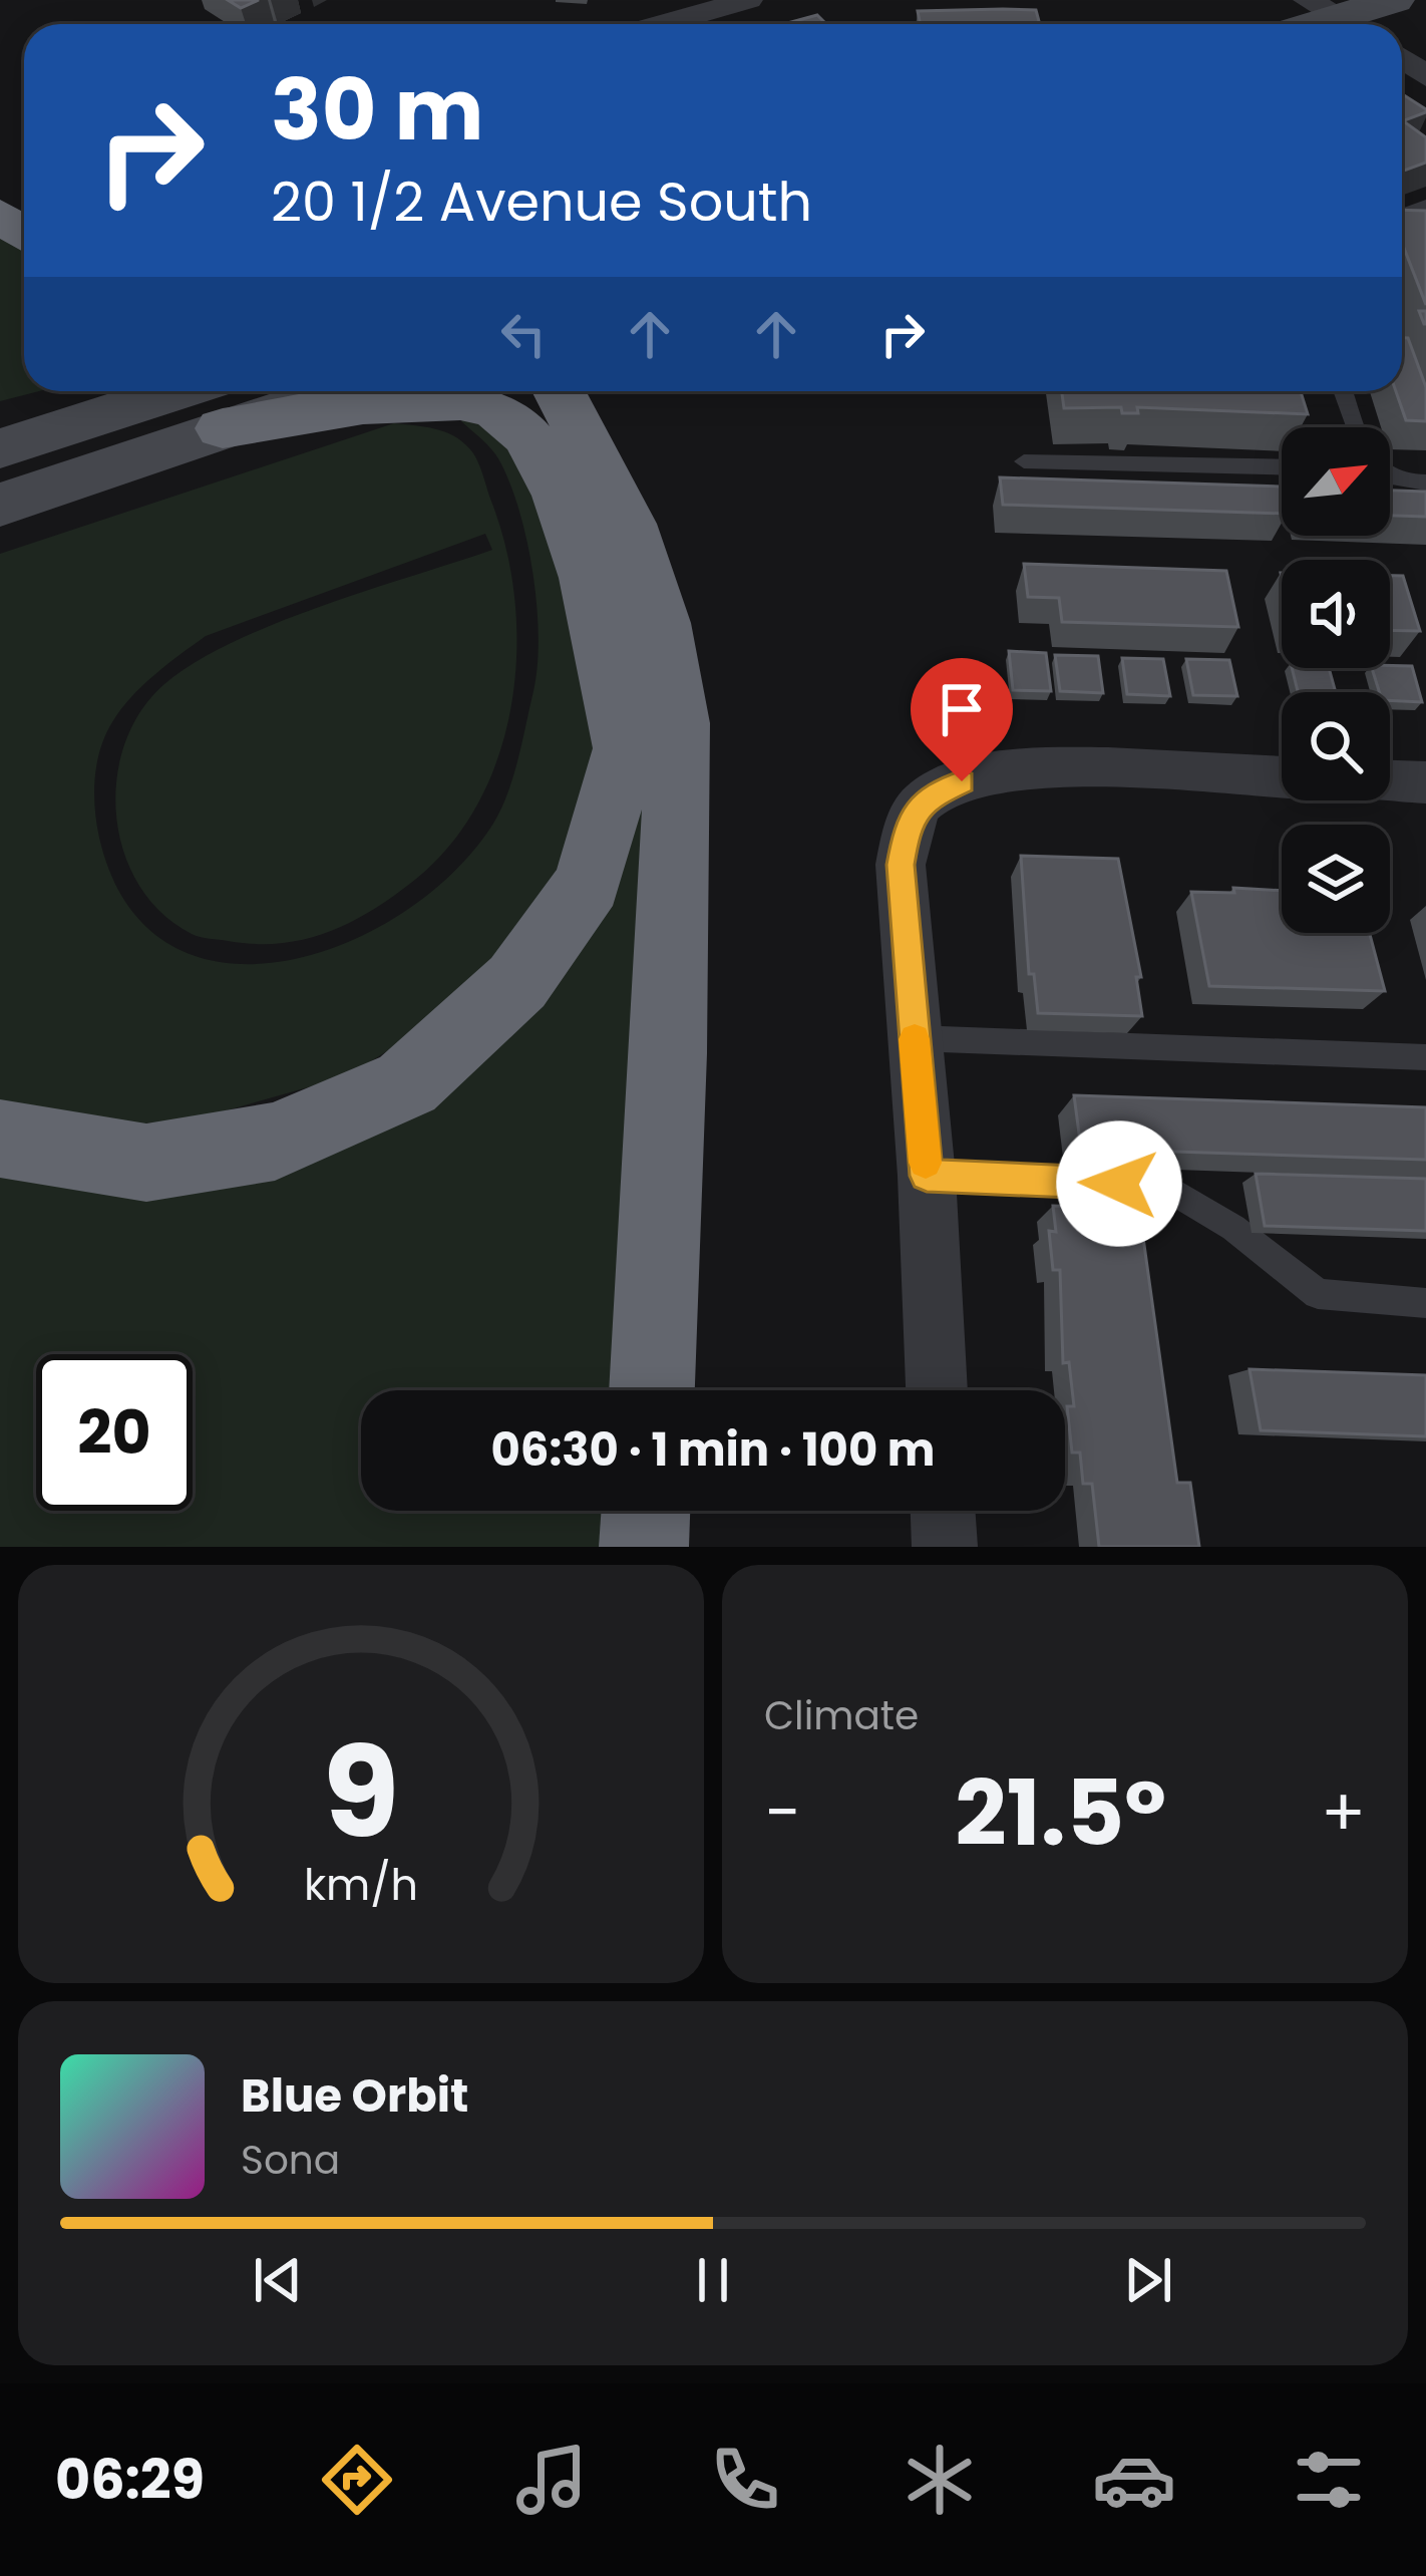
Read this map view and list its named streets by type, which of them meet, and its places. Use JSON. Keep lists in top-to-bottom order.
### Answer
{
  "north": "top right",
  "page": {
    "turn": ["30 m", "20 1/2 Avenue South"],
    "limit": "20",
    "trip": "06:30 · 1 min · 100 m",
    "tile": "Climate",
    "heat": ["−", "21.5°", "+"],
    "song": ["Blue Orbit", "Sona"],
    "tabs": "06:29",
    "gauge": ["9", "km/h"]
  }
}
